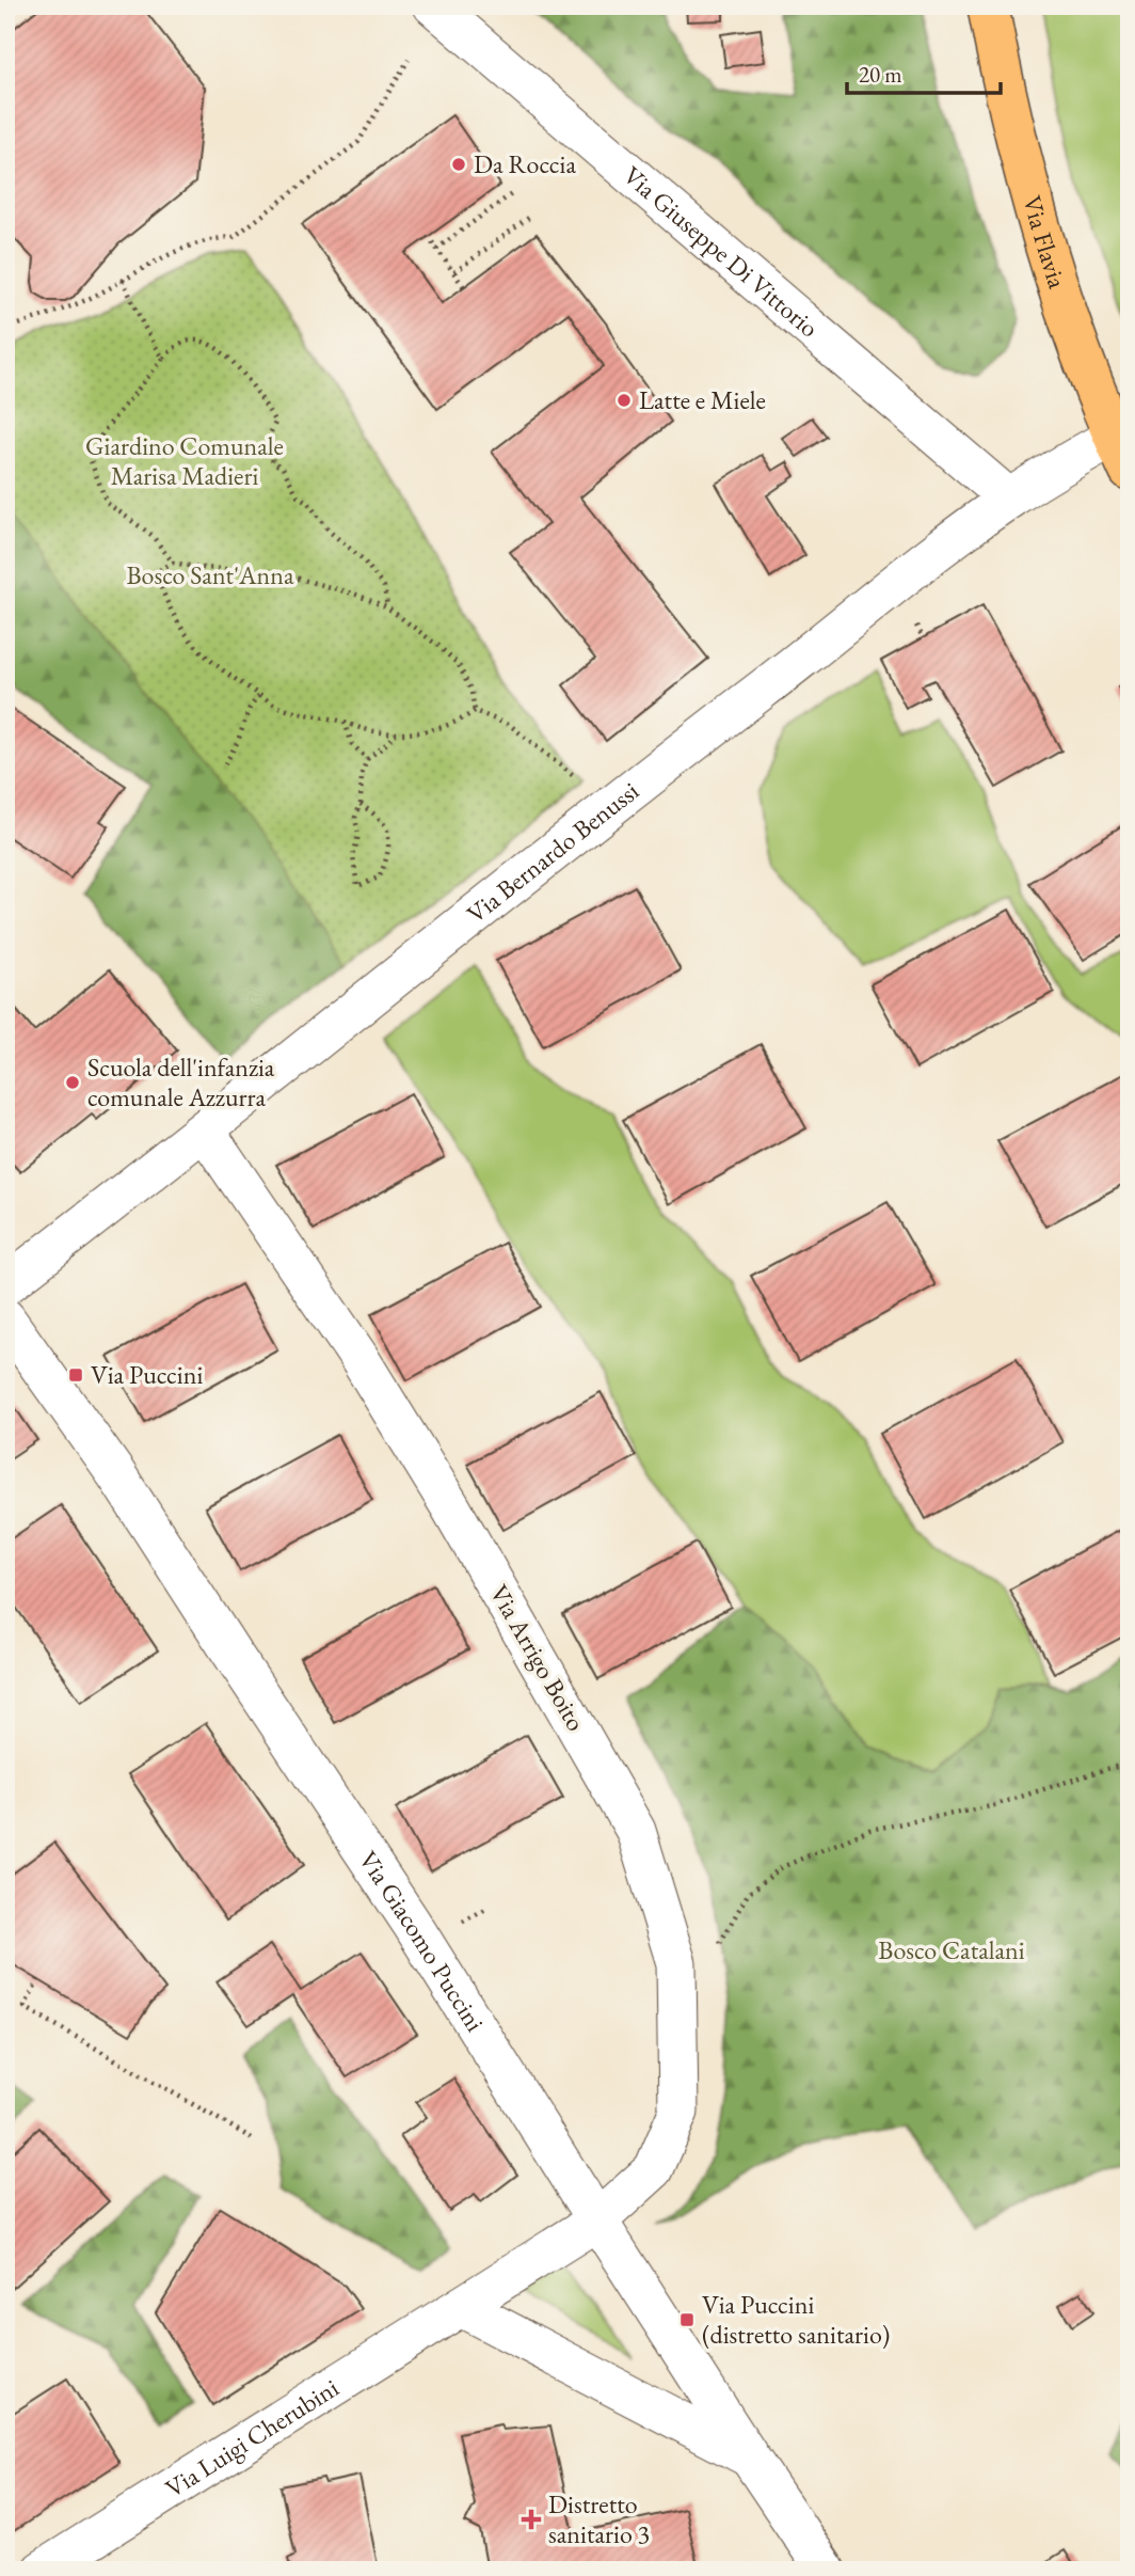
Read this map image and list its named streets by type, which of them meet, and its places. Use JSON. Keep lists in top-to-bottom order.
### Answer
{
  "streets": {
    "main road": ["Via Flavia"],
    "street": [
      "Via Giuseppe Di Vittorio",
      "Via Bernardo Benussi",
      "Via Arrigo Boito",
      "Via Giacomo Puccini",
      "Via Luigi Cherubini"
    ]
  },
  "crossings": [
    ["Via Flavia", "Via Bernardo Benussi"],
    ["Via Giuseppe Di Vittorio", "Via Bernardo Benussi"],
    ["Via Bernardo Benussi", "Via Arrigo Boito"],
    ["Via Arrigo Boito", "Via Giacomo Puccini"],
    ["Via Arrigo Boito", "Via Luigi Cherubini"],
    ["Via Giacomo Puccini", "Via Luigi Cherubini"]
  ],
  "parks": ["Giardino Comunale Marisa Madieri", "Bosco Sant'Anna", "Bosco Catalani"],
  "places": {
    "other": ["Da Roccia", "Latte e Miele", "Scuola dell'infanzia comunale Azzurra"],
    "transit": ["Via Puccini", "Via Puccini (distretto sanitario)"],
    "health": ["Distretto sanitario 3"]
  },
  "scale_bar": "20 m"
}
